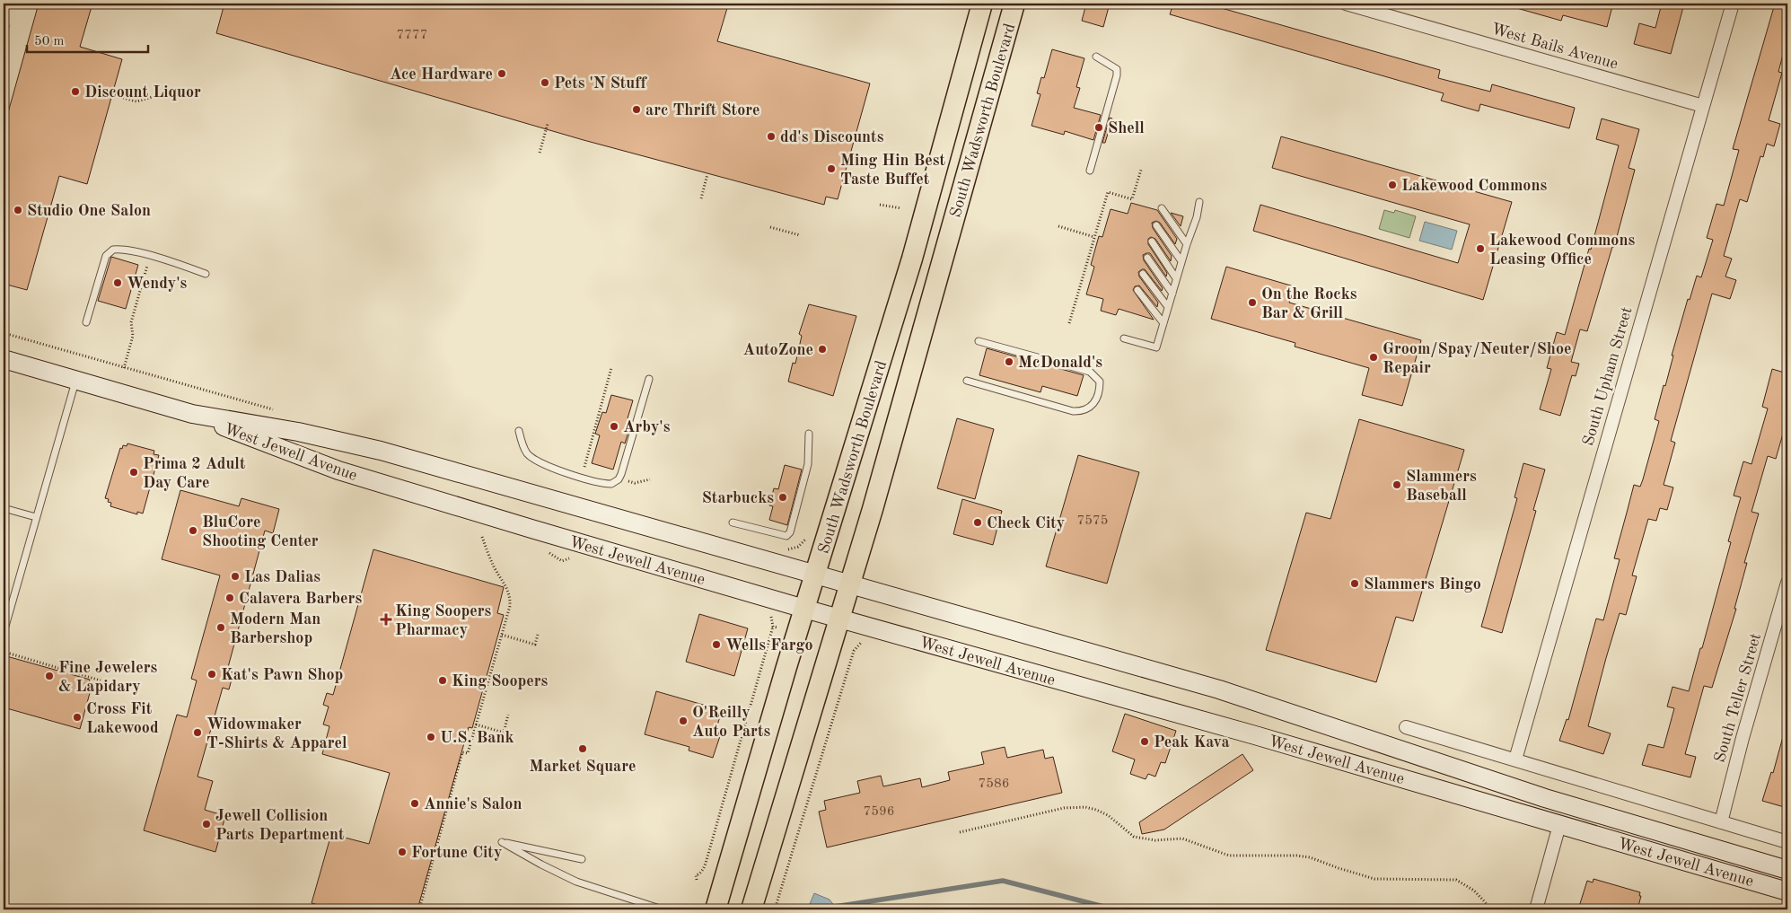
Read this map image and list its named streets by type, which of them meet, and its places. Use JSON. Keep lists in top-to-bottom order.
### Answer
{
  "streets": {
    "main road": ["South Wadsworth Boulevard", "West Jewell Avenue"],
    "street": ["West Bails Avenue", "South Upham Street", "South Teller Street"]
  },
  "crossings": [
    ["West Bails Avenue", "South Upham Street"],
    ["South Wadsworth Boulevard", "West Jewell Avenue"]
  ],
  "places": {
    "other": [
      "Ace Hardware",
      "Pets 'N Stuff",
      "Discount Liquor",
      "arc Thrift Store",
      "Shell",
      "dd's Discounts",
      "Ming Hin Best Taste Buffet",
      "Lakewood Commons",
      "Studio One Salon",
      "Lakewood Commons Leasing Office",
      "Wendy's",
      "On the Rocks Bar & Grill",
      "AutoZone",
      "Groom/Spay/Neuter/Shoe Repair",
      "McDonald's",
      "Arby's",
      "Prima 2 Adult Day Care",
      "Slammers Baseball",
      "Starbucks",
      "Check City",
      "BluCore Shooting Center",
      "Las Dalias",
      "Slammers Bingo",
      "Calavera Barbers",
      "Modern Man Barbershop",
      "Wells Fargo",
      "Kat's Pawn Shop",
      "Fine Jewelers & Lapidary",
      "King Soopers",
      "Cross Fit Lakewood",
      "O'Reilly Auto Parts",
      "Widowmaker T-Shirts & Apparel",
      "U.S. Bank",
      "Peak Kava",
      "Market Square",
      "Annie's Salon",
      "Jewell Collision Parts Department",
      "Fortune City"
    ],
    "health": ["King Soopers Pharmacy"]
  },
  "house_numbers": [
    "7777",
    "7575",
    "7586",
    "7596"
  ],
  "scale_bar": "50 m"
}
